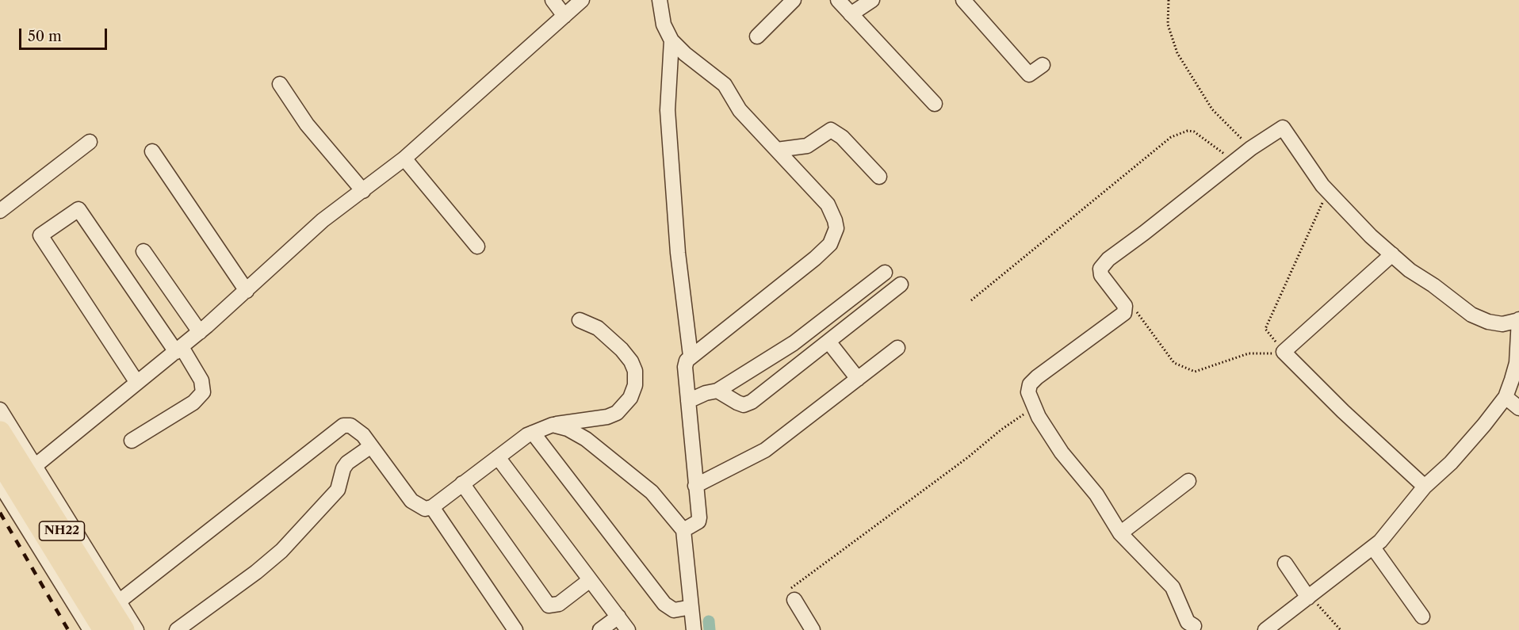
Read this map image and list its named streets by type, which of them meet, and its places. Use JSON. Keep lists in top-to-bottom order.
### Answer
{
  "streets": {
    "highway": ["NH22"]
  },
  "scale_bar": "50 m"
}
